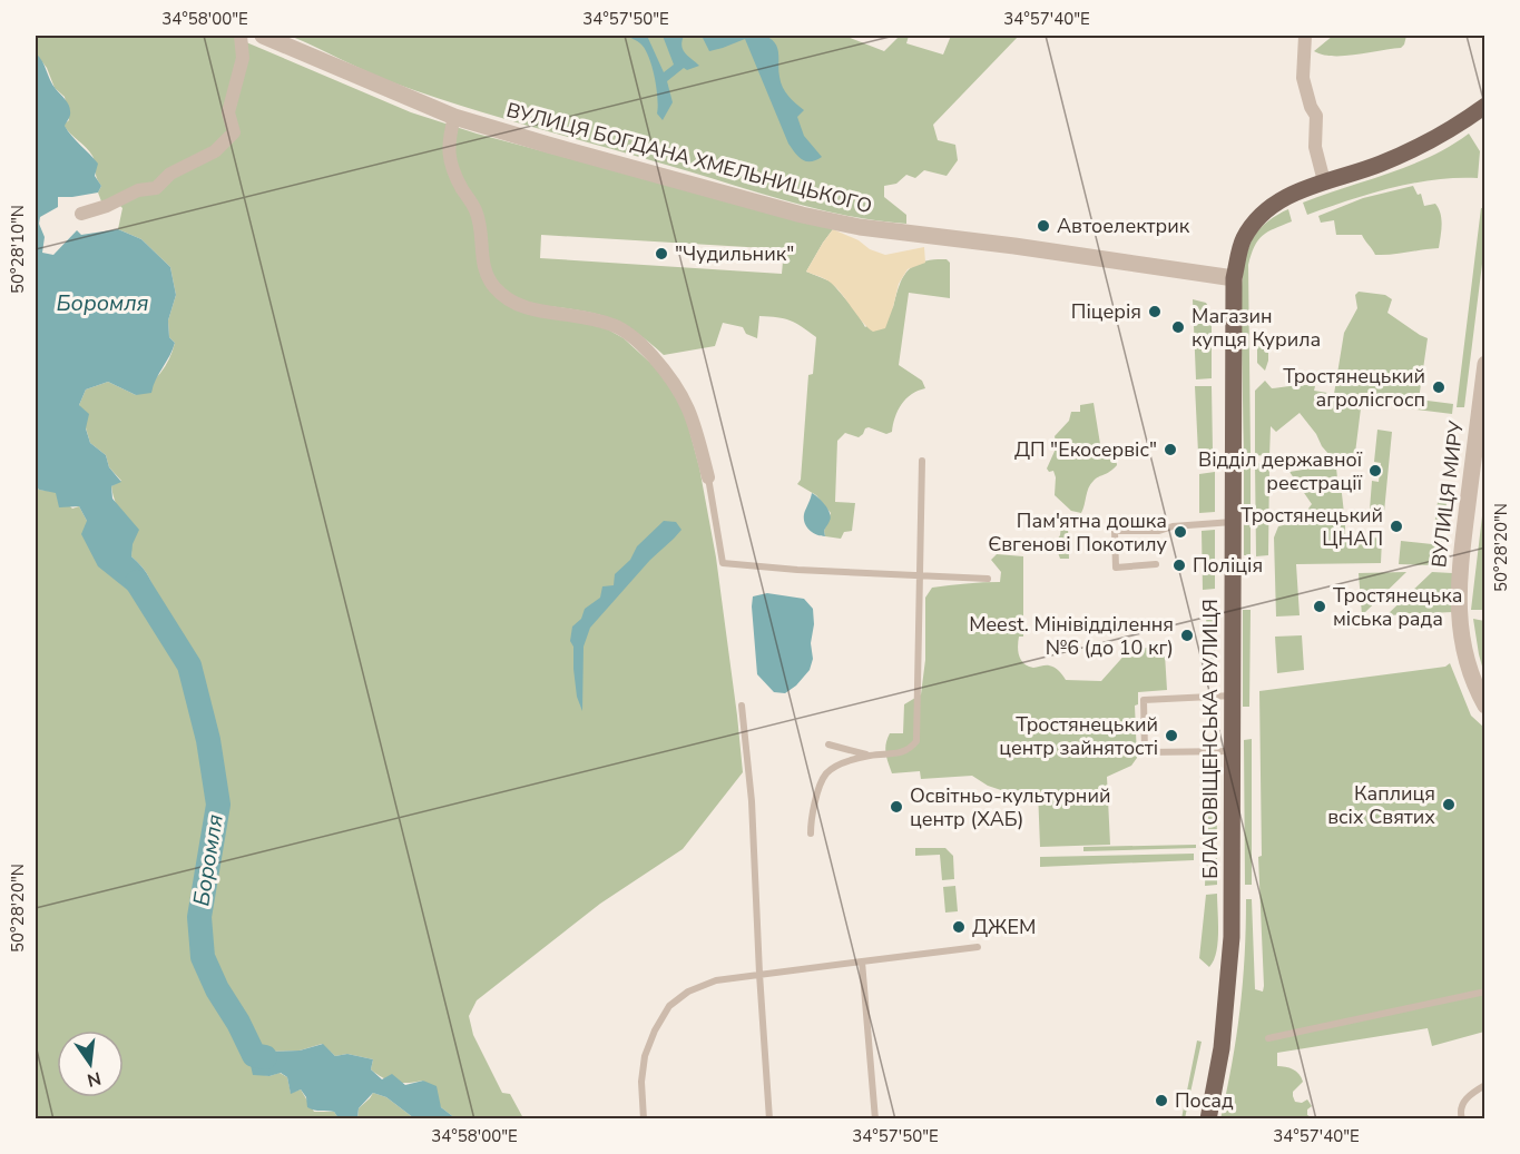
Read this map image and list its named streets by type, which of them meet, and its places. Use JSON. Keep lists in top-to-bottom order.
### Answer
{
  "streets": {
    "main road": ["БЛАГОВІЩЕНСЬКА ВУЛИЦЯ"],
    "street": ["ВУЛИЦЯ БОГДАНА ХМЕЛЬНИЦЬКОГО", "ВУЛИЦЯ МИРУ"]
  },
  "crossings": [
    ["ВУЛИЦЯ БОГДАНА ХМЕЛЬНИЦЬКОГО", "БЛАГОВІЩЕНСЬКА ВУЛИЦЯ"]
  ],
  "water": ["Боромля"],
  "places": [
    "Автоелектрик",
    "\"Чудильник\"",
    "Піцерія",
    "Магазин купця Курила",
    "Тростянецький агролісгосп",
    "ДП \"Екосервіс\"",
    "Відділ державної реєстрації",
    "Тростянецький ЦНАП",
    "Пам'ятна дошка Євгенові Покотилу",
    "Поліція",
    "Тростянецька міська рада",
    "Meest. Мінівідділення №6 (до 10 кг)",
    "Тростянецький центр зайнятості",
    "Каплиця всіх Святих",
    "Освітньо-культурний центр (ХАБ)",
    "ДЖЕМ",
    "Посад"
  ],
  "north": "bottom",
  "coordinates": [
    "34°58'00\"E",
    "34°57'50\"E",
    "34°57'40\"E",
    "50°28'10\"N",
    "50°28'20\"N"
  ]
}
